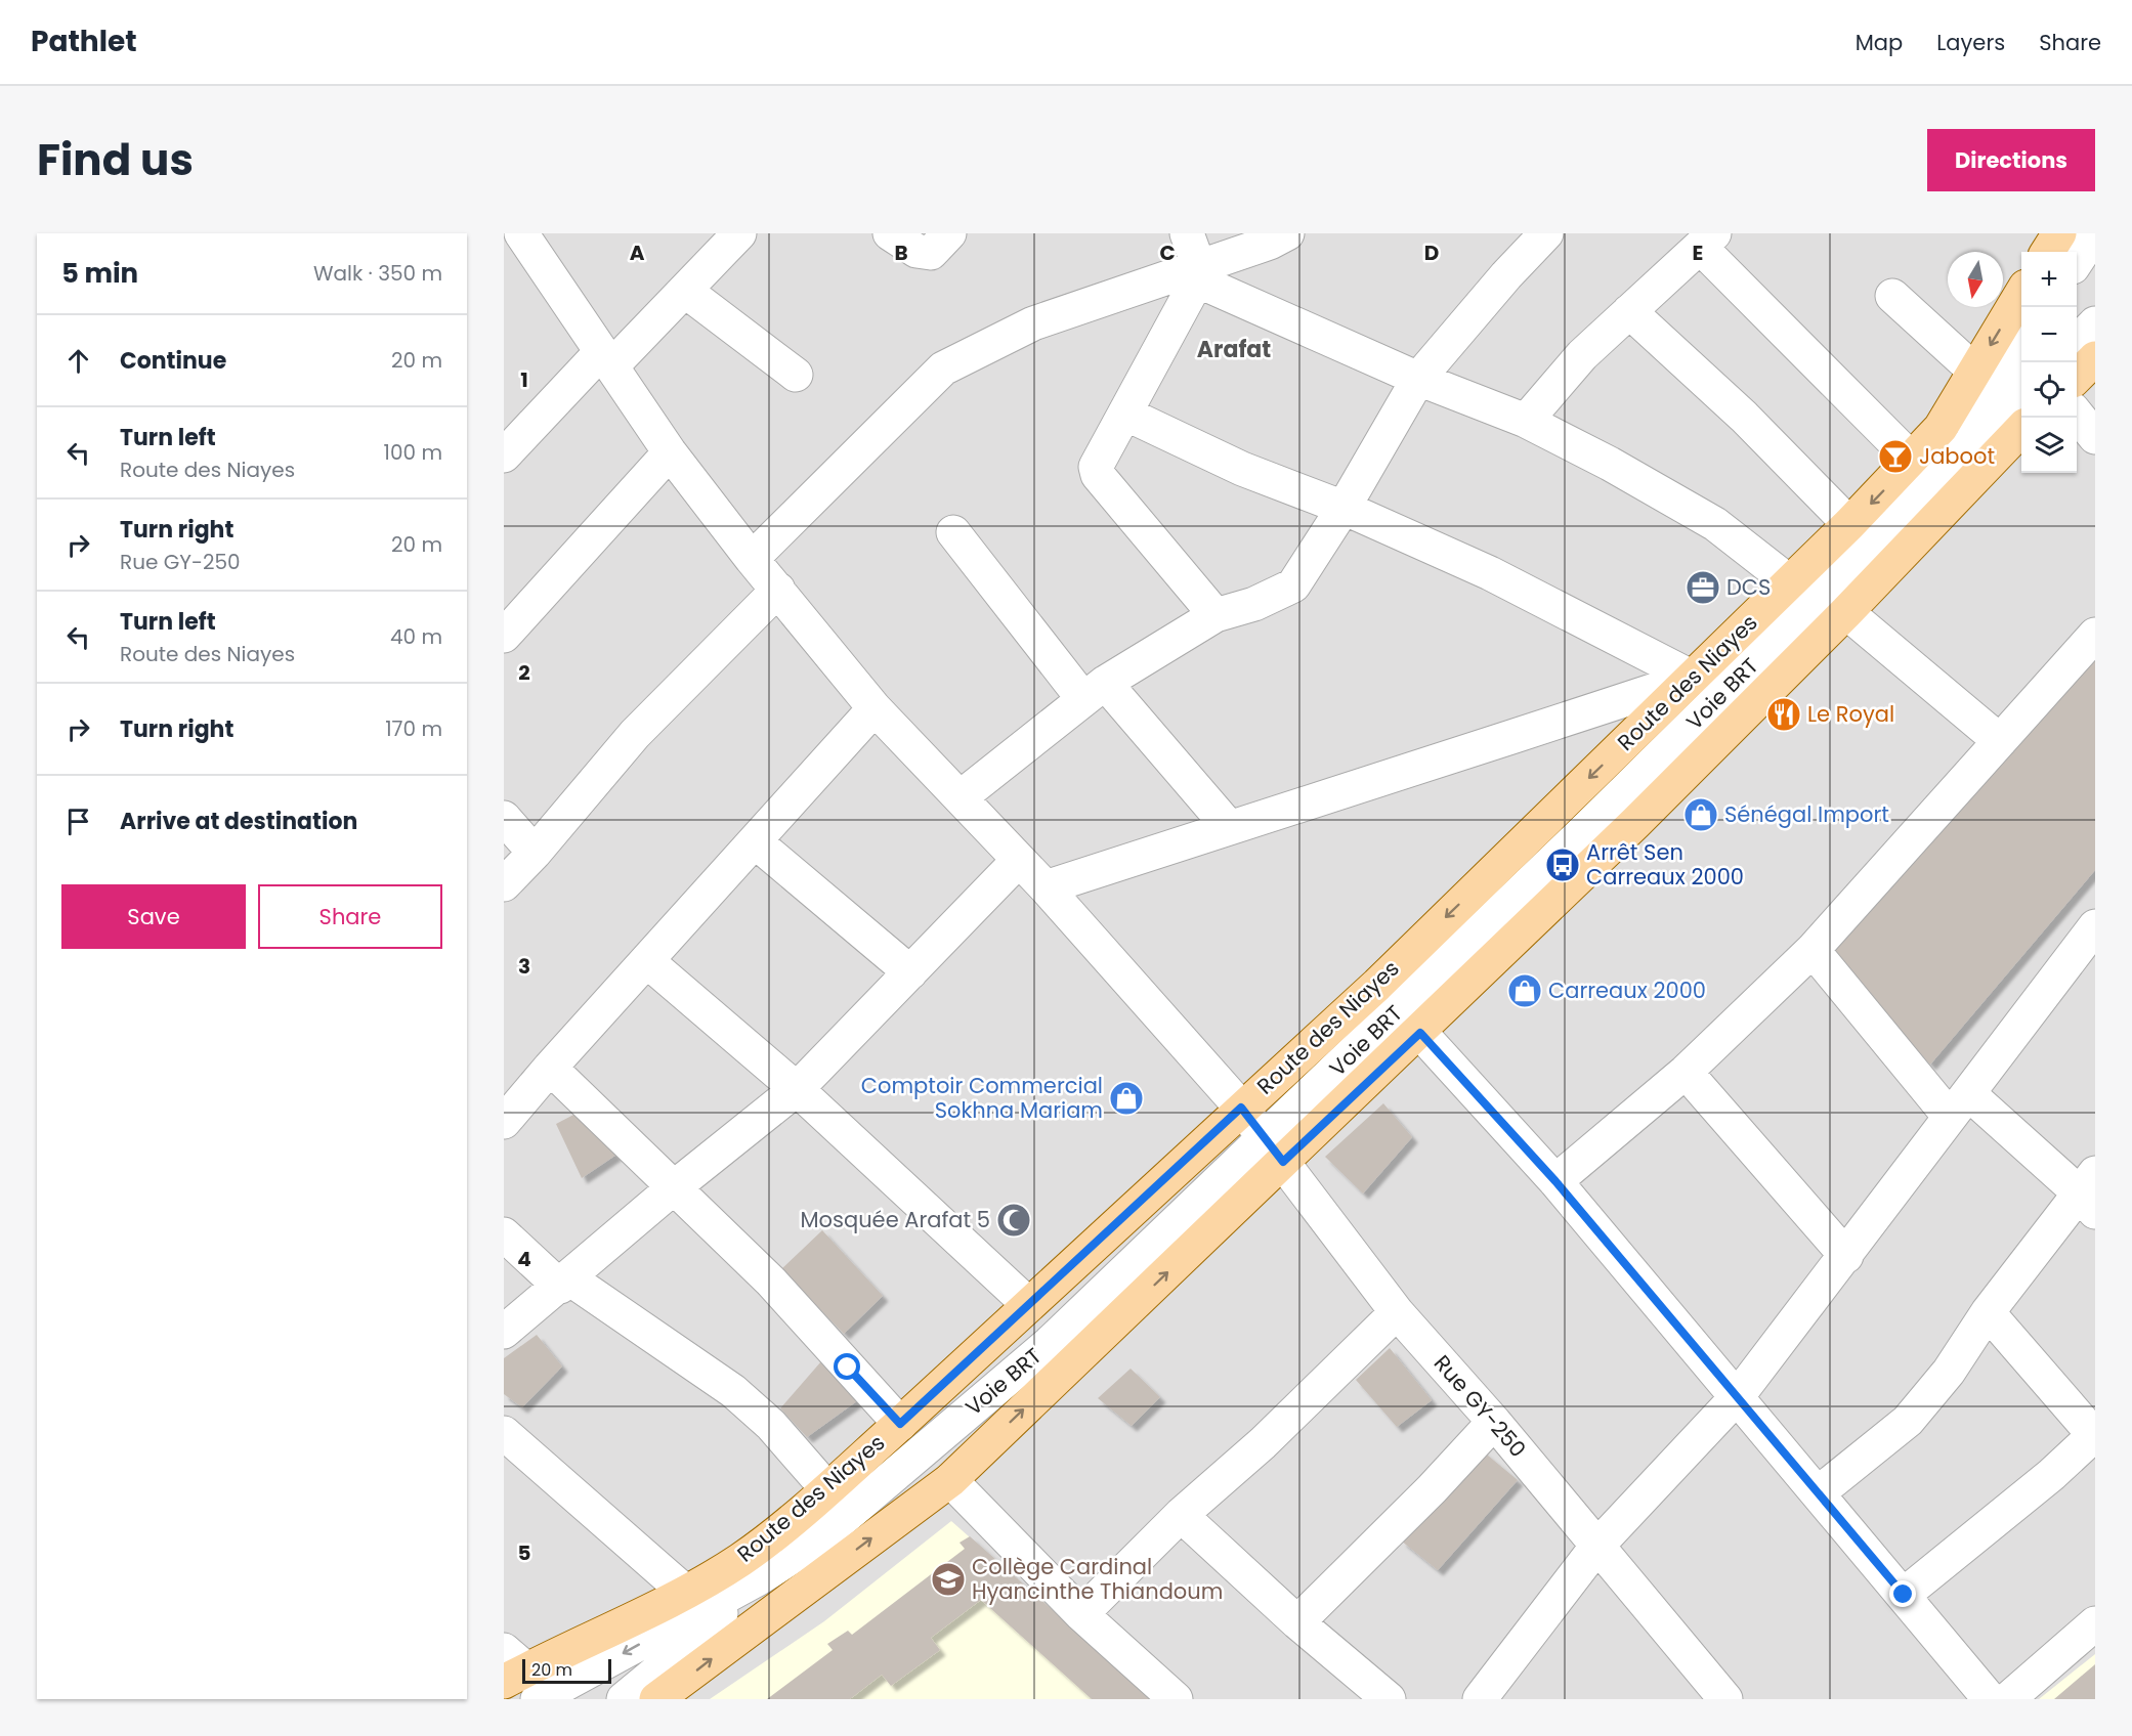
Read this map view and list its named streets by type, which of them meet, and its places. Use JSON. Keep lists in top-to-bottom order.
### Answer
{
  "streets": {
    "main road": ["Route des Niayes"],
    "street": ["Voie BRT", "Rue GY-250"]
  },
  "crossings": [
    ["Route des Niayes", "Voie BRT"],
    ["Route des Niayes", "Rue GY-250"],
    ["Voie BRT", "Rue GY-250"]
  ],
  "districts": ["Arafat"],
  "places": {
    "bar": ["Jaboot"],
    "office": ["DCS"],
    "restaurant": ["Le Royal"],
    "shop": ["Sénégal Import", "Carreaux 2000", "Comptoir Commercial Sokhna Mariam"],
    "bus stop": ["Arrêt Sen Carreaux 2000"],
    "mosque": ["Mosquée Arafat 5"],
    "school or university": ["Collège Cardinal Hyancinthe Thiandoum"]
  },
  "scale_bar": "20 m",
  "north": "bottom",
  "page": {
    "header": "Pathlet",
    "nav": ["Map", "Layers", "Share"],
    "title": "Find us",
    "buttons": [
      "Directions",
      ["Save", "Share"]
    ],
    "heading": ["5 min", "Walk · 350 m"],
    "map_buttons": ["+", "−"],
    "list": [
      ["Continue", "20 m"],
      ["Turn left", "Route des Niayes", "100 m"],
      ["Turn right", "Rue GY-250", "20 m"],
      ["Turn left", "Route des Niayes", "40 m"],
      ["Turn right", "170 m"],
      "Arrive at destination"
    ],
    "scale": "20 m"
  },
  "grid": {
    "columns": [
      "A",
      "B",
      "C",
      "D",
      "E"
    ],
    "rows": [
      "1",
      "2",
      "3",
      "4",
      "5"
    ]
  }
}
